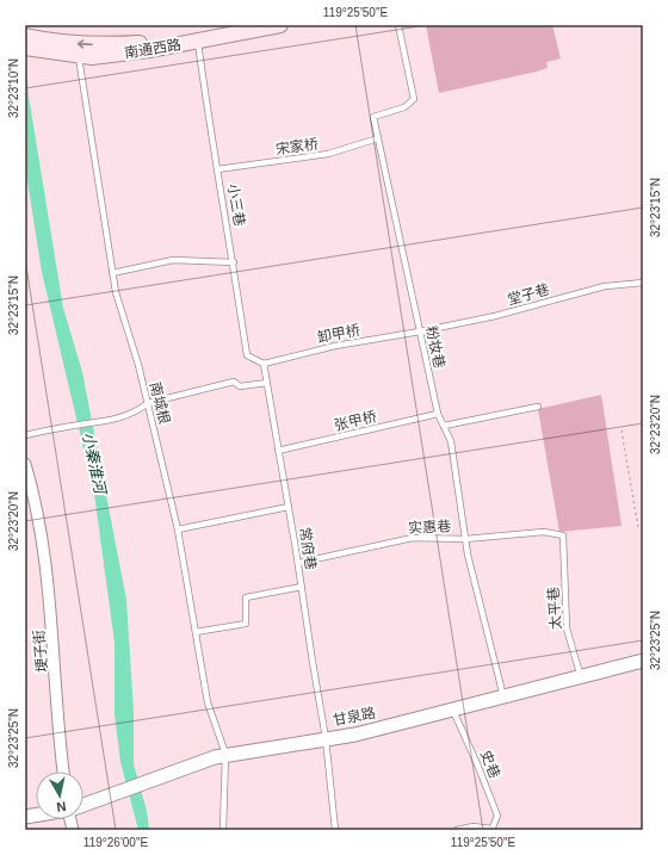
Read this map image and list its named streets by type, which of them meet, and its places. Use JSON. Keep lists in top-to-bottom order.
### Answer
{
  "streets": {
    "main road": ["南通西路"],
    "street": ["埂子街", "甘泉路"],
    "lane": [
      "宋家桥",
      "小三巷",
      "堂子巷",
      "卸甲桥",
      "粉妆巷",
      "南城根",
      "张甲桥",
      "实惠巷",
      "常府巷",
      "太平巷",
      "史巷"
    ]
  },
  "crossings": [
    ["南通西路", "小三巷"],
    ["南通西路", "南城根"],
    ["宋家桥", "小三巷"],
    ["宋家桥", "粉妆巷"],
    ["小三巷", "卸甲桥"],
    ["小三巷", "常府巷"],
    ["堂子巷", "卸甲桥"],
    ["堂子巷", "粉妆巷"],
    ["卸甲桥", "粉妆巷"],
    ["卸甲桥", "常府巷"],
    ["粉妆巷", "张甲桥"],
    ["粉妆巷", "实惠巷"],
    ["粉妆巷", "甘泉路"],
    ["南城根", "甘泉路"],
    ["张甲桥", "常府巷"],
    ["实惠巷", "常府巷"],
    ["实惠巷", "太平巷"],
    ["常府巷", "甘泉路"],
    ["太平巷", "甘泉路"],
    ["甘泉路", "史巷"]
  ],
  "water": ["小秦淮河"],
  "north": "bottom",
  "coordinates": [
    "119°25'50\"E",
    "32°23'10\"N",
    "32°23'15\"N",
    "32°23'20\"N",
    "32°23'25\"N",
    "119°26'00\"E"
  ]
}
